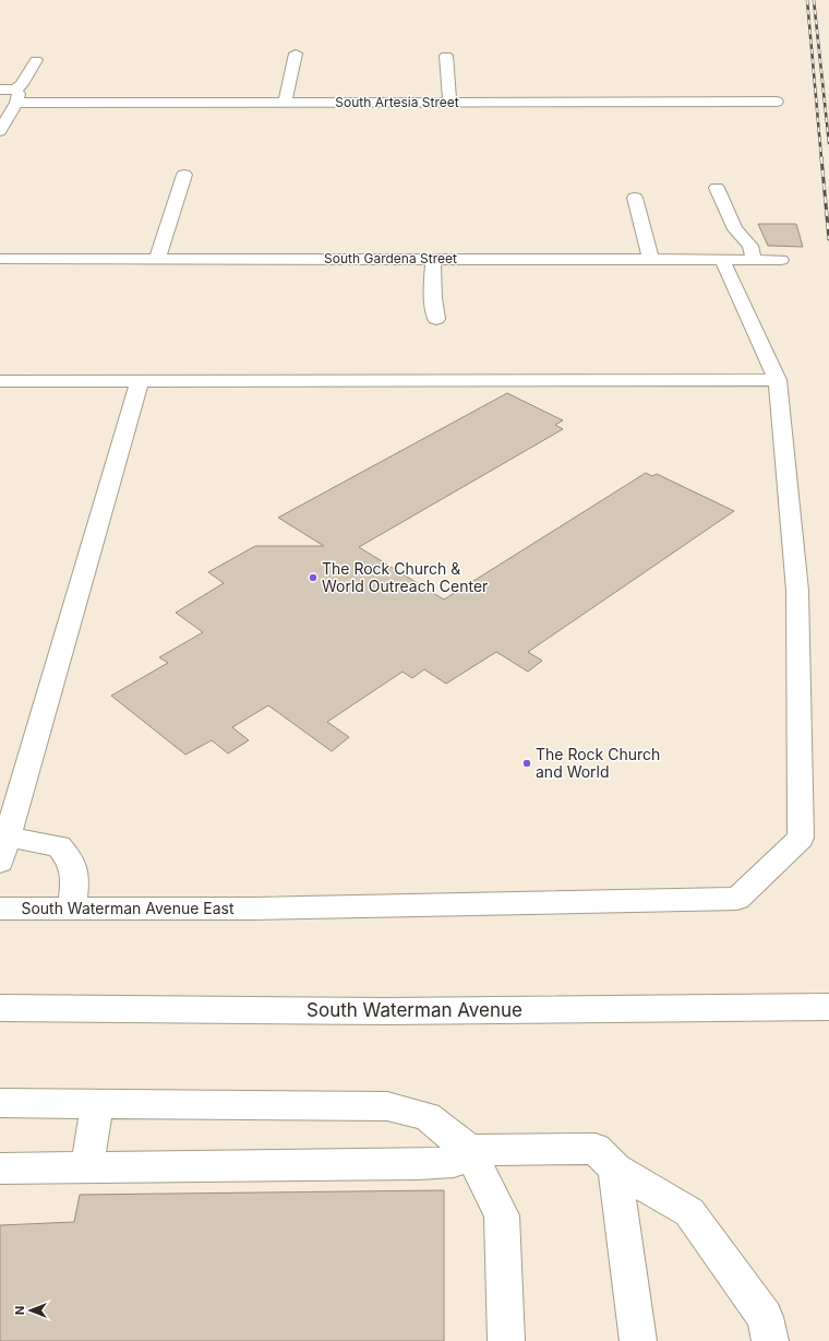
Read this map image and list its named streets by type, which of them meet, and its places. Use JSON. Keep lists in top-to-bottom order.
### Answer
{
  "streets": {
    "street": [
      "South Artesia Street",
      "South Gardena Street",
      "South Waterman Avenue East",
      "South Waterman Avenue"
    ]
  },
  "crossings": [
    ["South Gardena Street", "South Waterman Avenue East"]
  ],
  "places": ["The Rock Church & World Outreach Center", "The Rock Church and World"],
  "north": "left"
}
